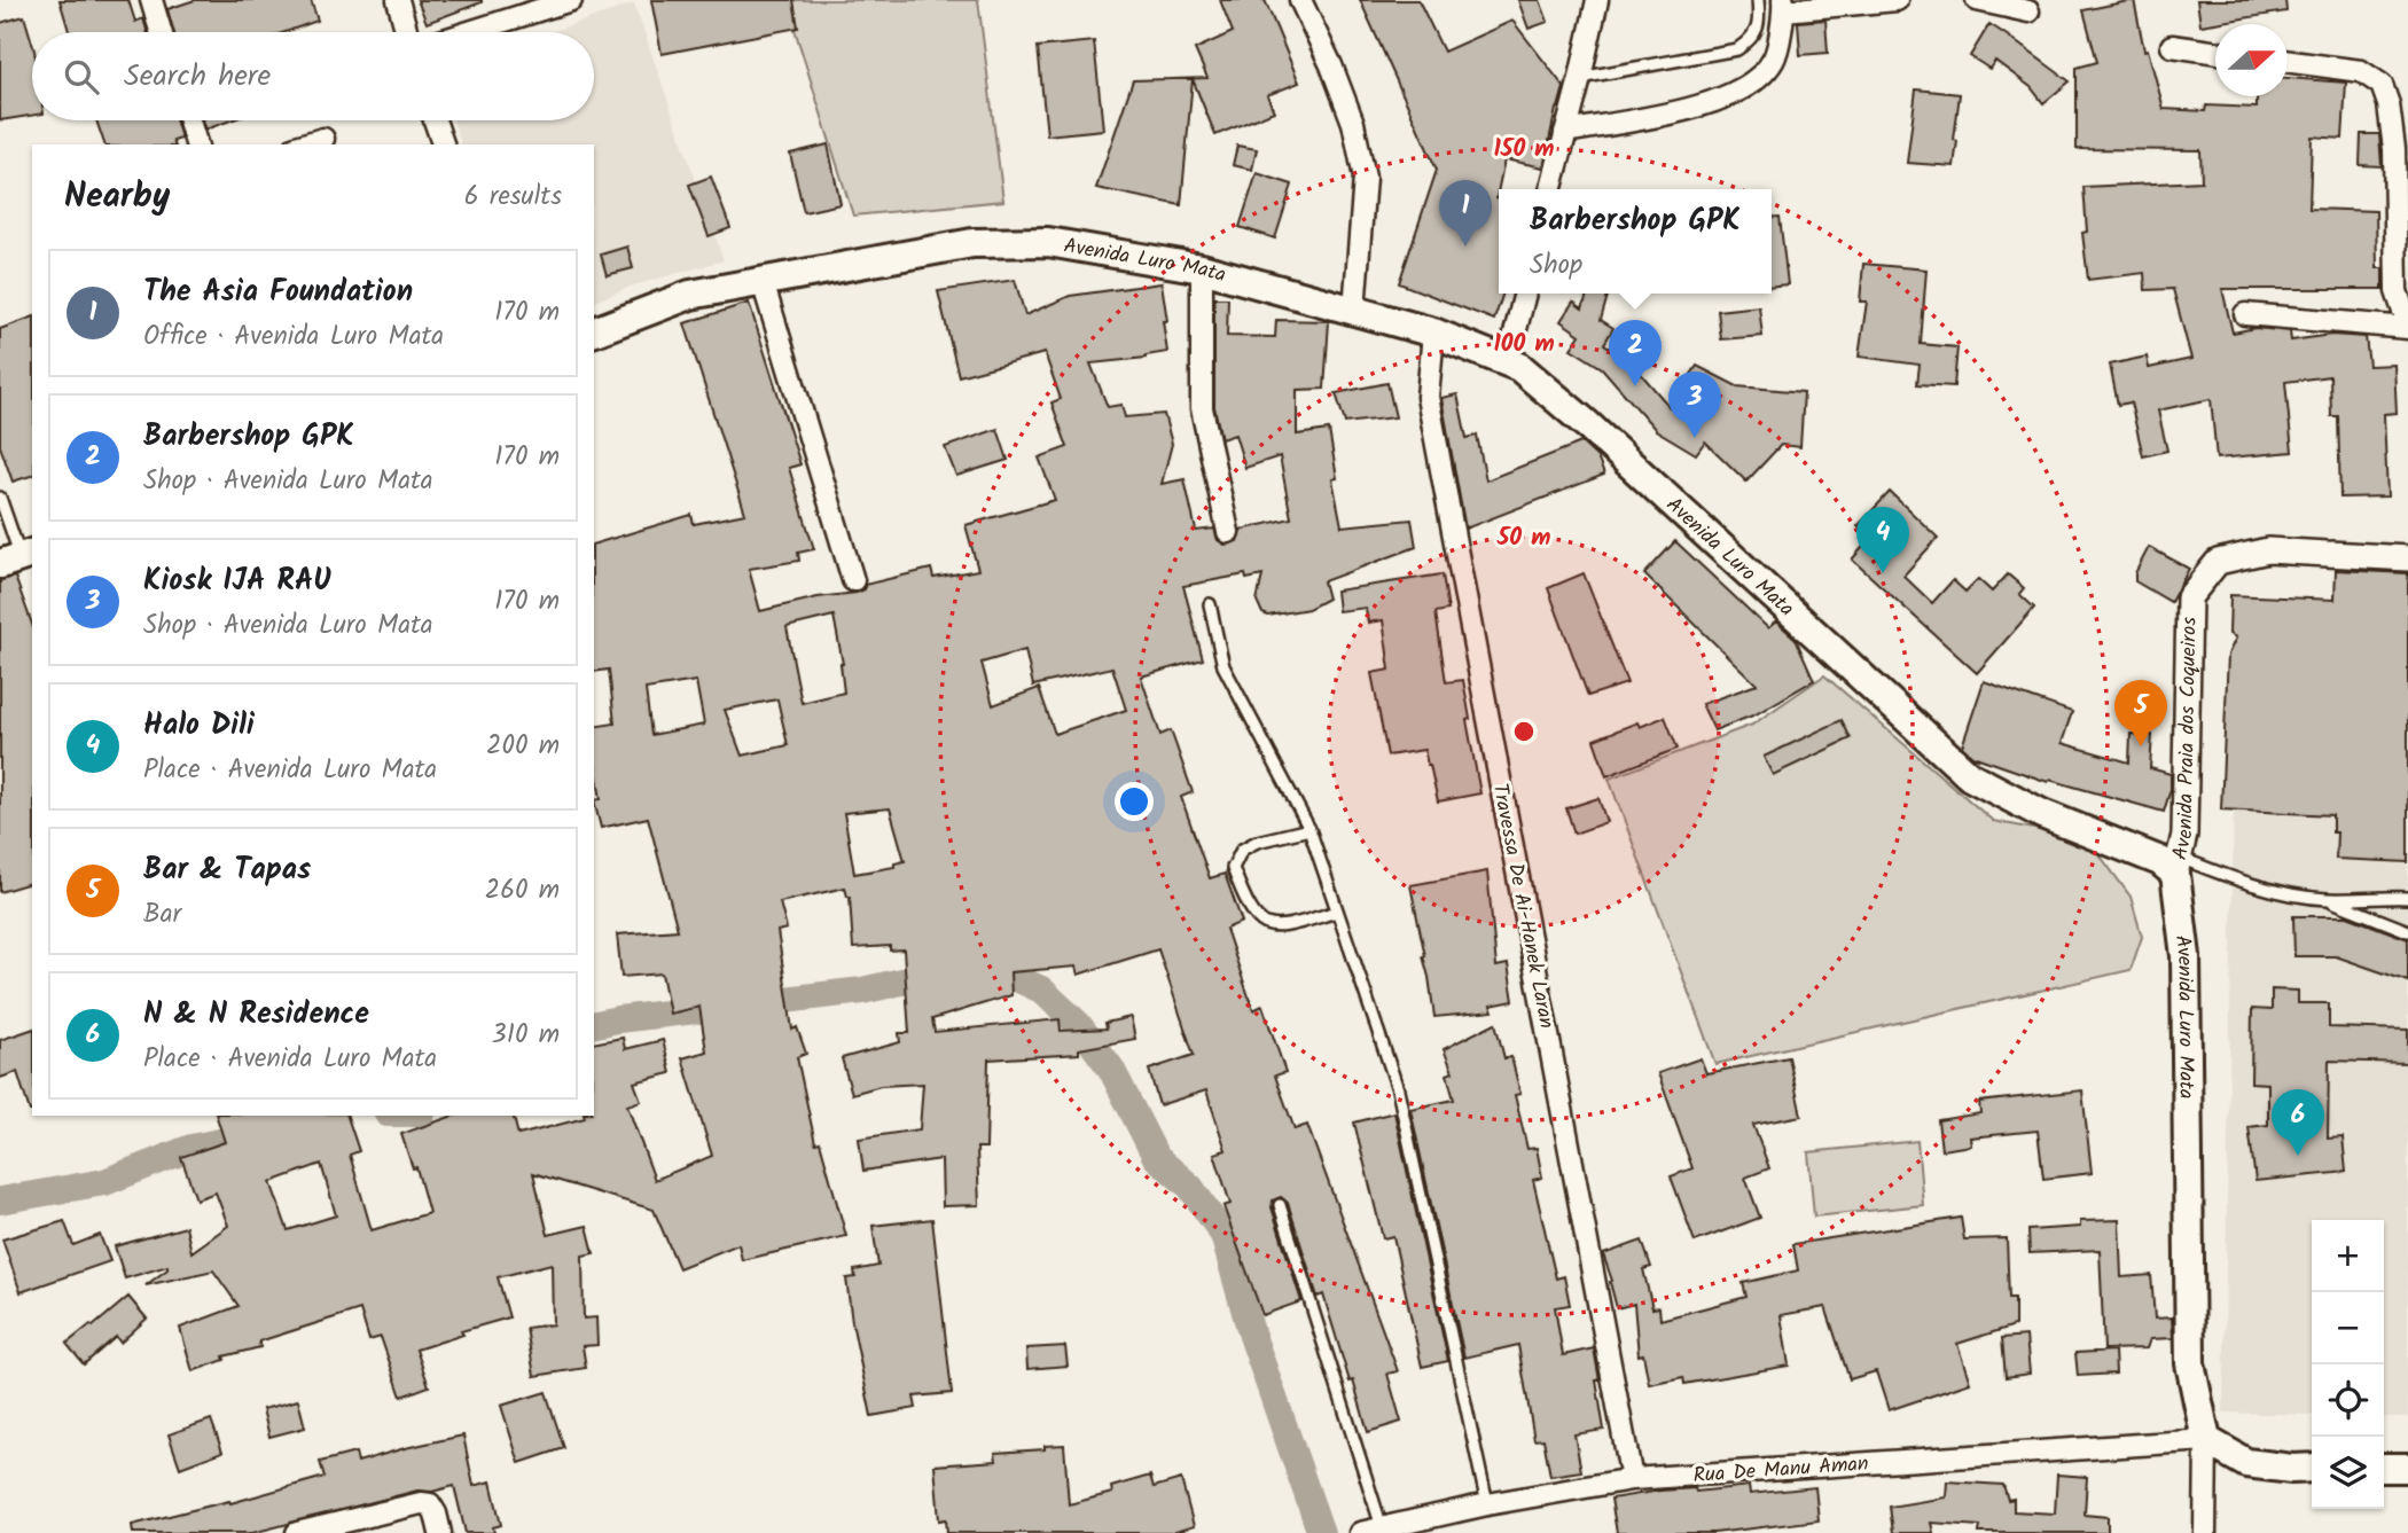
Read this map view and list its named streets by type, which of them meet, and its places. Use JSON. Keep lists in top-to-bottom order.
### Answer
{
  "streets": {
    "main road": ["Avenida Luro Mata"],
    "street": ["Avenida Praia dos Coqueiros", "Travessa De Ai-Hanek Laran", "Rua De Manu Aman"]
  },
  "crossings": [
    ["Avenida Luro Mata", "Avenida Praia dos Coqueiros"],
    ["Avenida Luro Mata", "Travessa De Ai-Hanek Laran"],
    ["Avenida Luro Mata", "Rua De Manu Aman"],
    ["Travessa De Ai-Hanek Laran", "Rua De Manu Aman"]
  ],
  "north": "right",
  "page": {
    "search": "Search here",
    "heading": ["Nearby", "6 results"],
    "pins": [
      "1",
      "2",
      "3",
      "4",
      "5",
      "6"
    ],
    "popup": ["Barbershop GPK", "Shop"],
    "list": [
      {
        "mark": "1",
        "name": "The Asia Foundation",
        "note": "Office · Avenida Luro Mata",
        "value": "170 m"
      },
      {
        "mark": "2",
        "name": "Barbershop GPK",
        "note": "Shop · Avenida Luro Mata",
        "value": "170 m"
      },
      {
        "mark": "3",
        "name": "Kiosk IJA RAU",
        "note": "Shop · Avenida Luro Mata",
        "value": "170 m"
      },
      {
        "mark": "4",
        "name": "Halo Dili",
        "note": "Place · Avenida Luro Mata",
        "value": "200 m"
      },
      {
        "mark": "5",
        "name": "Bar & Tapas",
        "note": "Bar",
        "value": "260 m"
      },
      {
        "mark": "6",
        "name": "N & N Residence",
        "note": "Place · Avenida Luro Mata",
        "value": "310 m"
      }
    ],
    "map_buttons": ["+", "−"]
  },
  "rings": ["150 m", "100 m", "50 m"]
}
